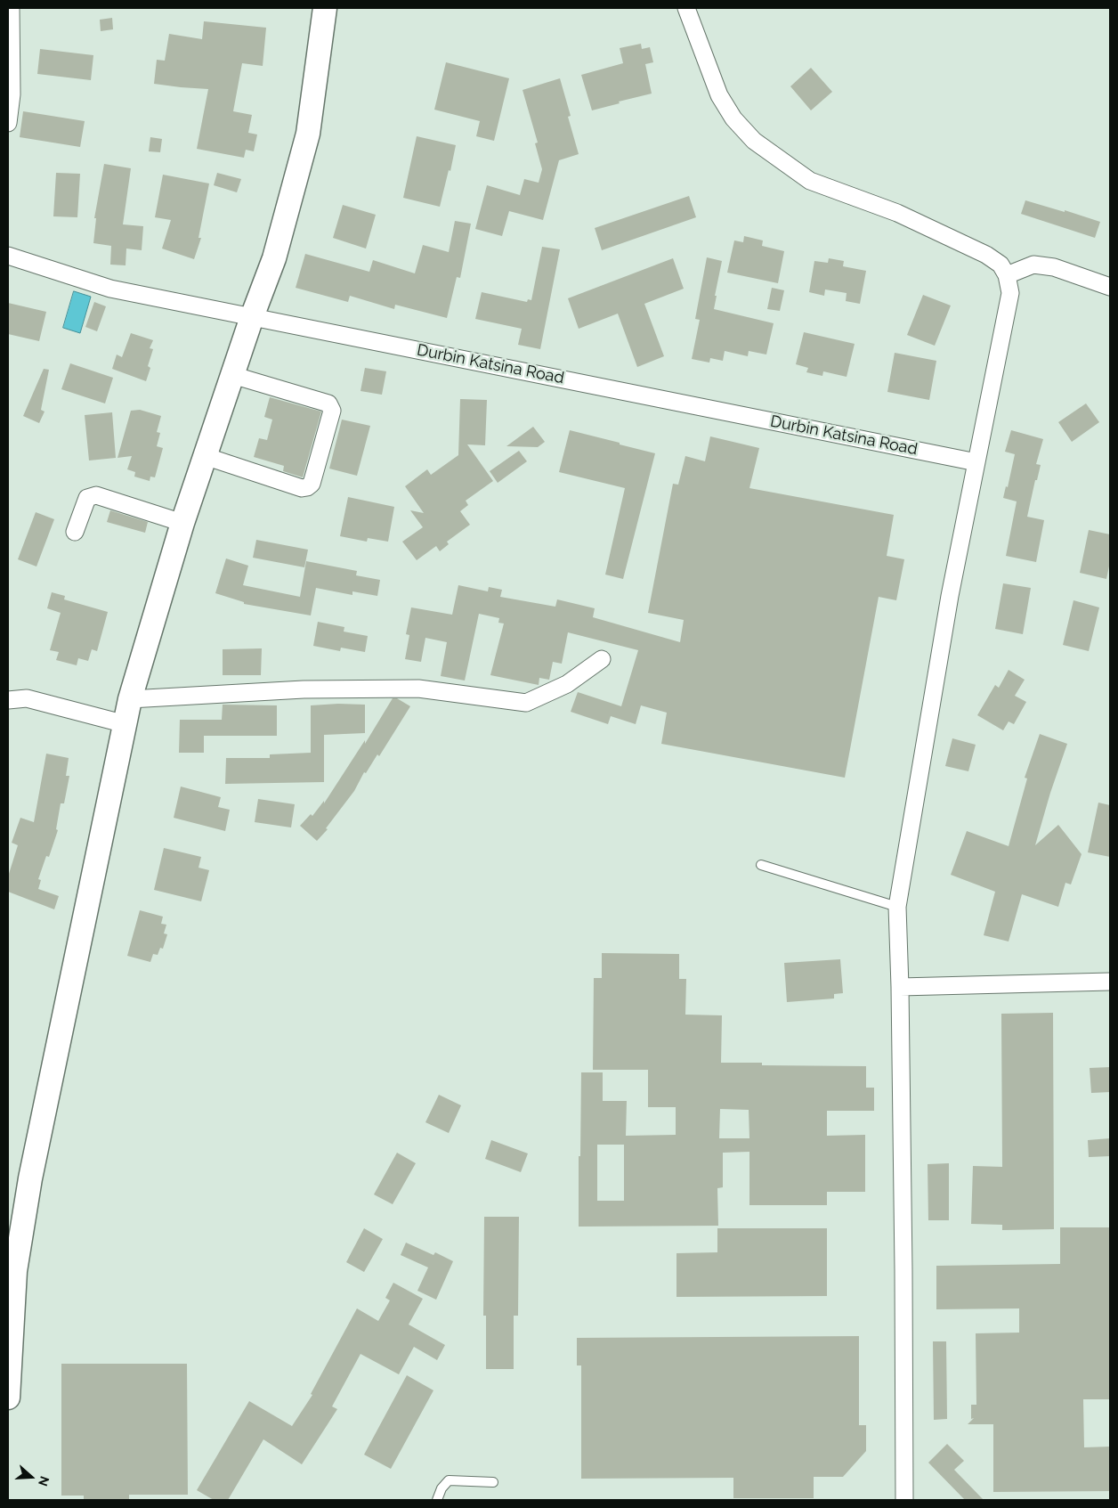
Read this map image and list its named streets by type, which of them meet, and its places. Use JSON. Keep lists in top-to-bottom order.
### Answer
{
  "streets": {
    "street": ["Durbin Katsina Road"]
  },
  "north": "right"
}
